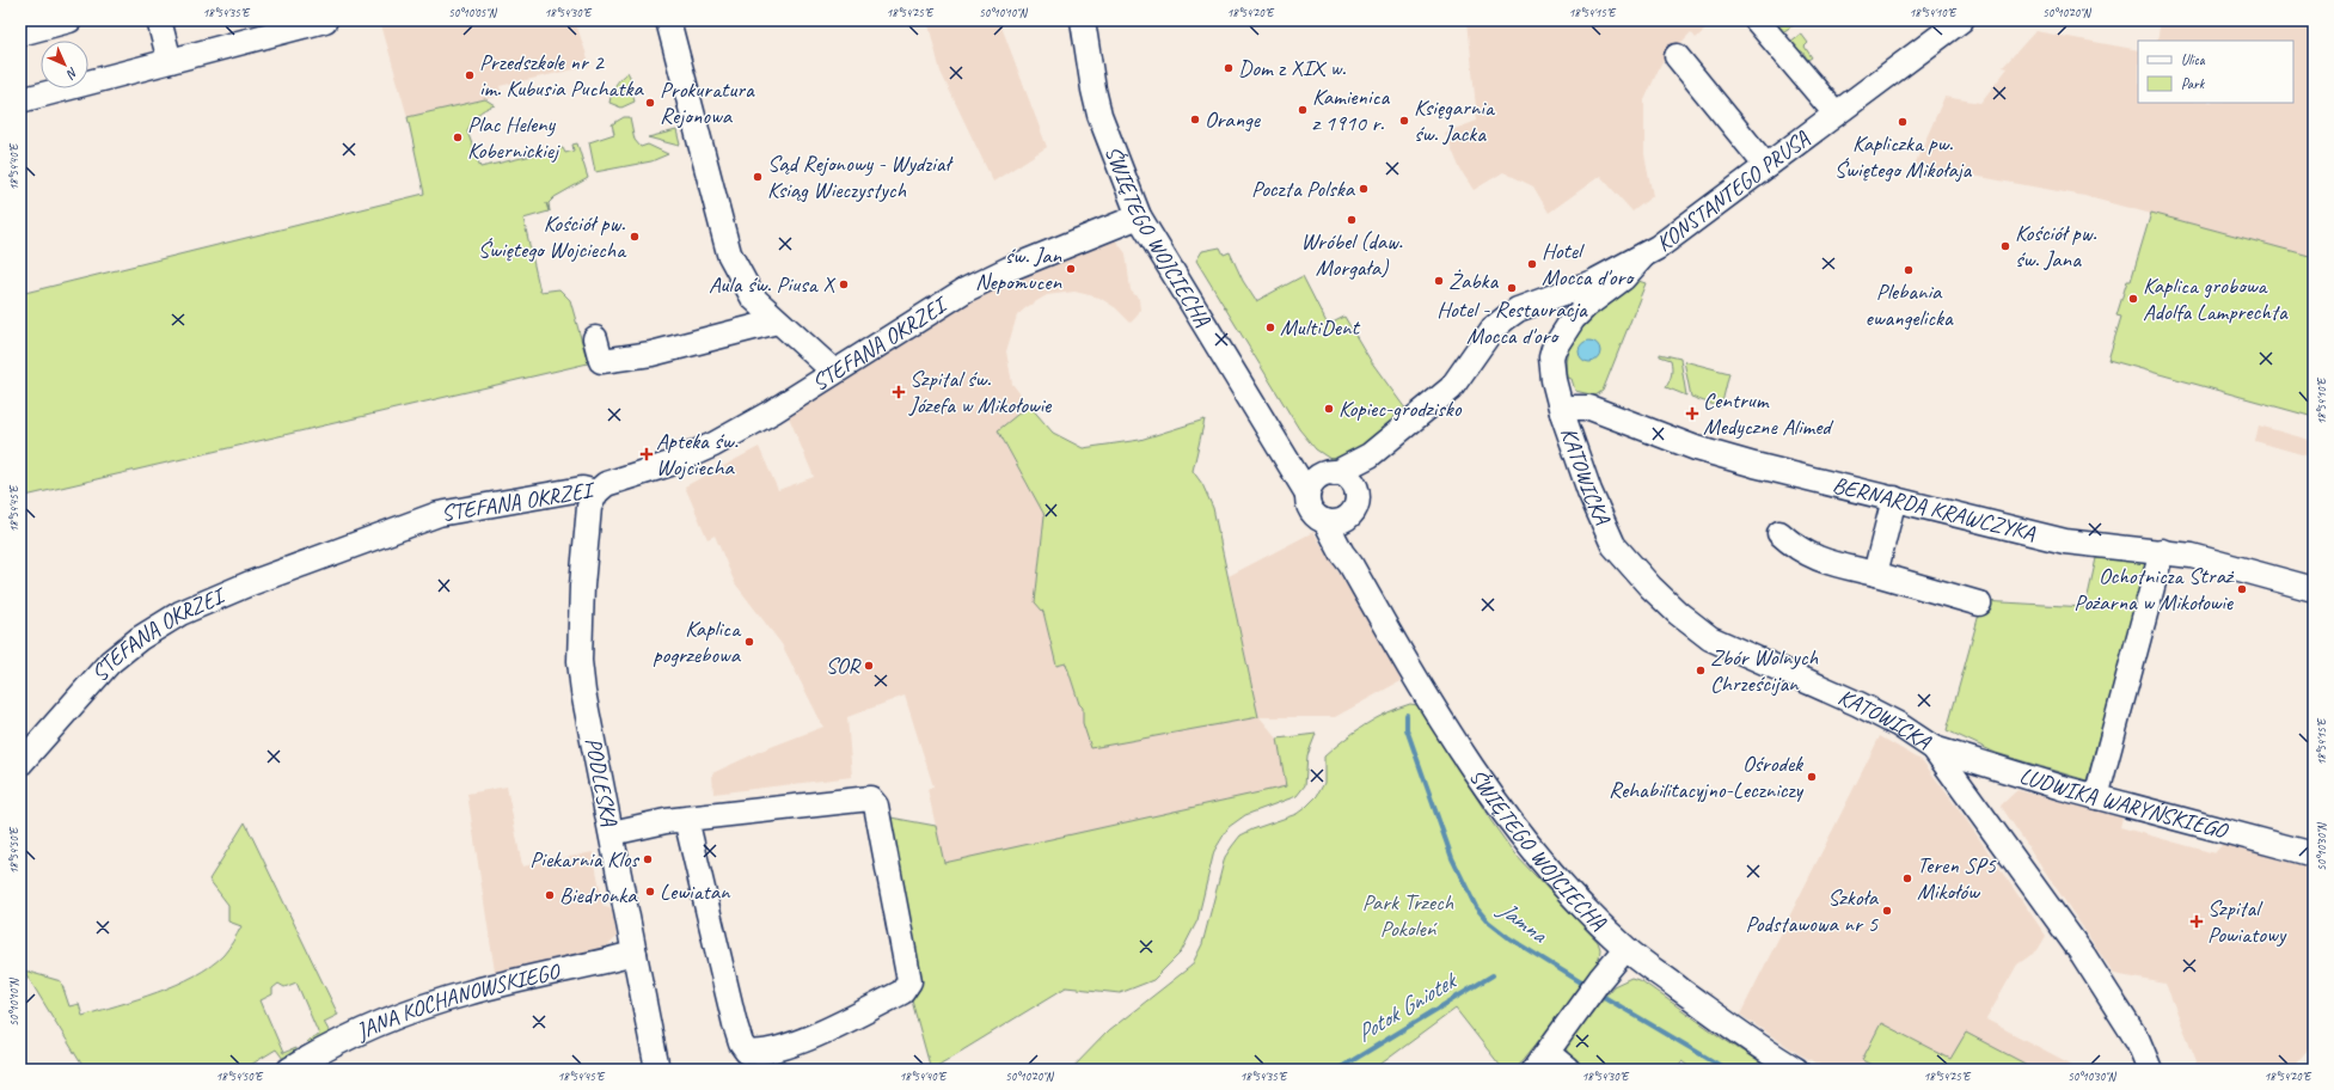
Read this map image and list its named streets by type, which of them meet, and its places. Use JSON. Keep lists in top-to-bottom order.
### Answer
{
  "streets": {
    "street": [
      "KONSTANTEGO PRUSA",
      "ŚWIĘTEGO WOJCIECHA",
      "STEFANA OKRZEI",
      "KATOWICKA",
      "BERNARDA KRAWCZYKA",
      "PODLESKA",
      "LUDWIKA WARYŃSKIEGO",
      "JANA KOCHANOWSKIEGO"
    ]
  },
  "crossings": [
    ["KONSTANTEGO PRUSA", "ŚWIĘTEGO WOJCIECHA"],
    ["KONSTANTEGO PRUSA", "KATOWICKA"],
    ["ŚWIĘTEGO WOJCIECHA", "STEFANA OKRZEI"],
    ["STEFANA OKRZEI", "PODLESKA"],
    ["KATOWICKA", "BERNARDA KRAWCZYKA"],
    ["KATOWICKA", "LUDWIKA WARYŃSKIEGO"],
    ["PODLESKA", "JANA KOCHANOWSKIEGO"]
  ],
  "water": ["Jamna", "Potok Gniotek"],
  "parks": ["Park Trzech Pokoleń"],
  "places": {
    "other": [
      "Dom z XIX w.",
      "Przedszkole nr 2 im. Kubusia Puchatka",
      "Prokuratura Rejonowa",
      "Kamienica z 1910 r.",
      "Orange",
      "Księgarnia św. Jacka",
      "Kapliczka pw. Świętego Mikołaja",
      "Plac Heleny Kobernickiej",
      "Sąd Rejonowy - Wydział Ksiąg Wieczystych",
      "Poczta Polska",
      "Wróbel (daw. Morgała)",
      "Kościół pw. Świętego Wojciecha",
      "Kościół pw. św. Jana",
      "Hotel Mocca d'oro",
      "św. Jan Nepomucen",
      "Plebania ewangelicka",
      "Żabka",
      "Aula św. Piusa X",
      "Hotel - Restauracja Mocca d'oro",
      "Kaplica grobowa Adolfa Lamprechta",
      "MultiDent",
      "Kopiec-grodzisko",
      "Ochotnicza Straż Pożarna w Mikołowie",
      "Kaplica pogrzebowa",
      "SOR",
      "Zbór Wolnych Chrześcijan",
      "Ośrodek Rehabilitacyjno-Leczniczy",
      "Piekarnia Klos",
      "Teren SP5 Mikołów",
      "Lewiatan",
      "Biedronka",
      "Szkoła Podstawowa nr 5"
    ],
    "health": [
      "Szpital św. Józefa w Mikołowie",
      "Centrum Medyczne Alimed",
      "Apteka św. Wojciecha",
      "Szpital Powiatowy"
    ]
  },
  "legend": ["Ulica", "Park"],
  "north": "bottom right",
  "coordinates": [
    "18°54'35\"E",
    "50°10'05\"N",
    "18°54'30\"E",
    "18°54'25\"E",
    "50°10'10\"N",
    "18°54'20\"E",
    "18°54'15\"E",
    "18°54'10\"E",
    "50°10'20\"N",
    "18°54'40\"E",
    "18°54'45\"E",
    "50°10'30\"N",
    "18°54'50\"E"
  ]
}
